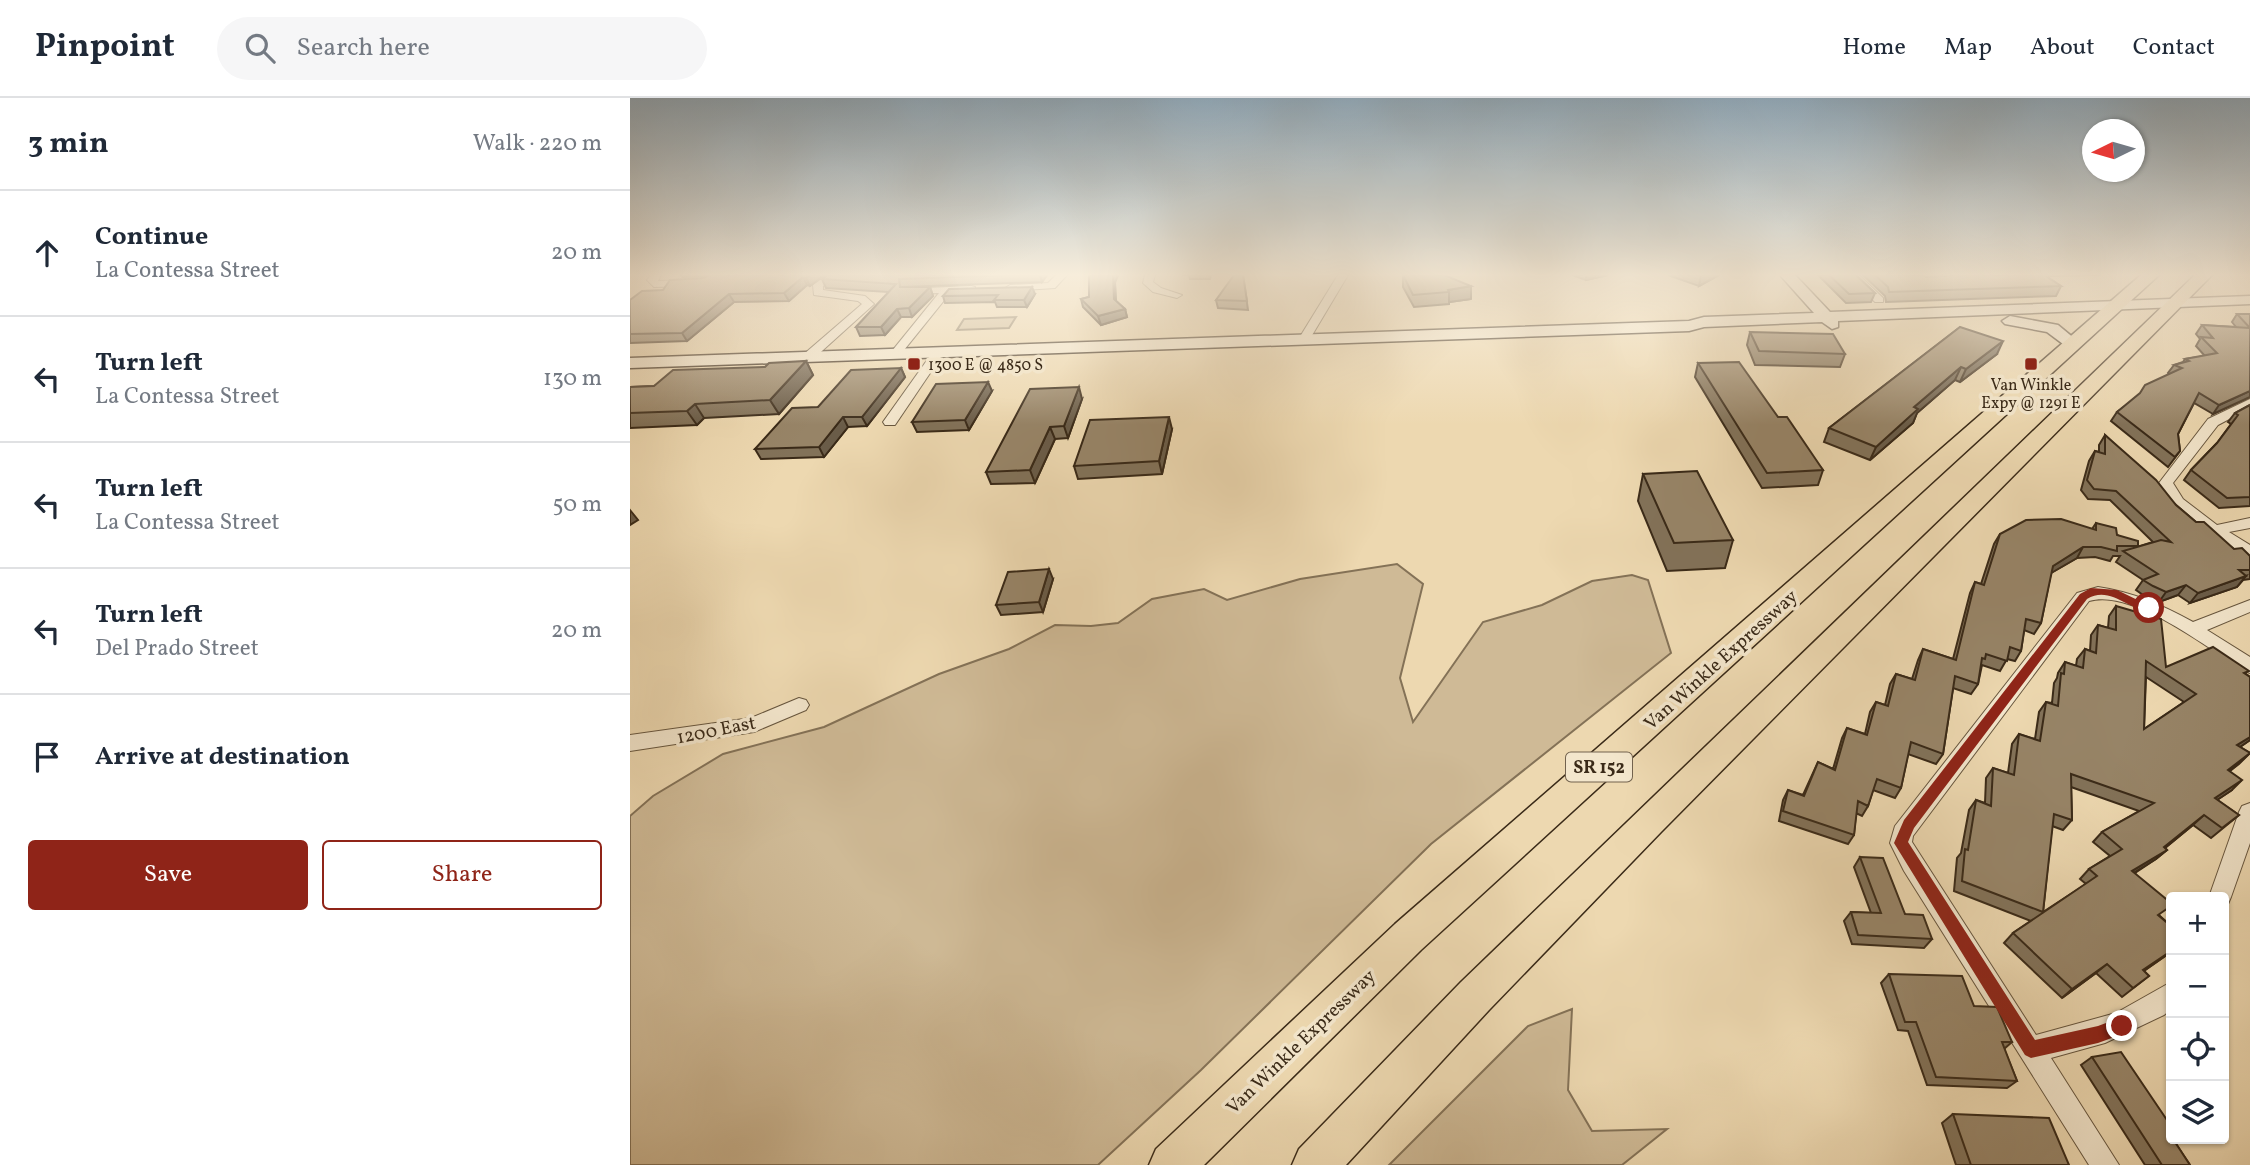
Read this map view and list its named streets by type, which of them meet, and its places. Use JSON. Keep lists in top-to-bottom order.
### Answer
{
  "streets": {
    "main road": ["Van Winkle Expressway", "SR 152"],
    "street": ["1200 East"]
  },
  "places": {
    "transit": ["1300 E @ 4850 S", "Van Winkle Expy @ 1291 E"]
  },
  "north": "left",
  "page": {
    "header": "Pinpoint",
    "search": "Search here",
    "nav": [
      "Home",
      "Map",
      "About",
      "Contact"
    ],
    "heading": ["3 min", "Walk · 220 m"],
    "list": [
      ["Continue", "La Contessa Street", "20 m"],
      ["Turn left", "La Contessa Street", "130 m"],
      ["Turn left", "La Contessa Street", "50 m"],
      ["Turn left", "Del Prado Street", "20 m"],
      "Arrive at destination"
    ],
    "buttons": ["Save", "Share"],
    "map_buttons": ["+", "−"]
  }
}
